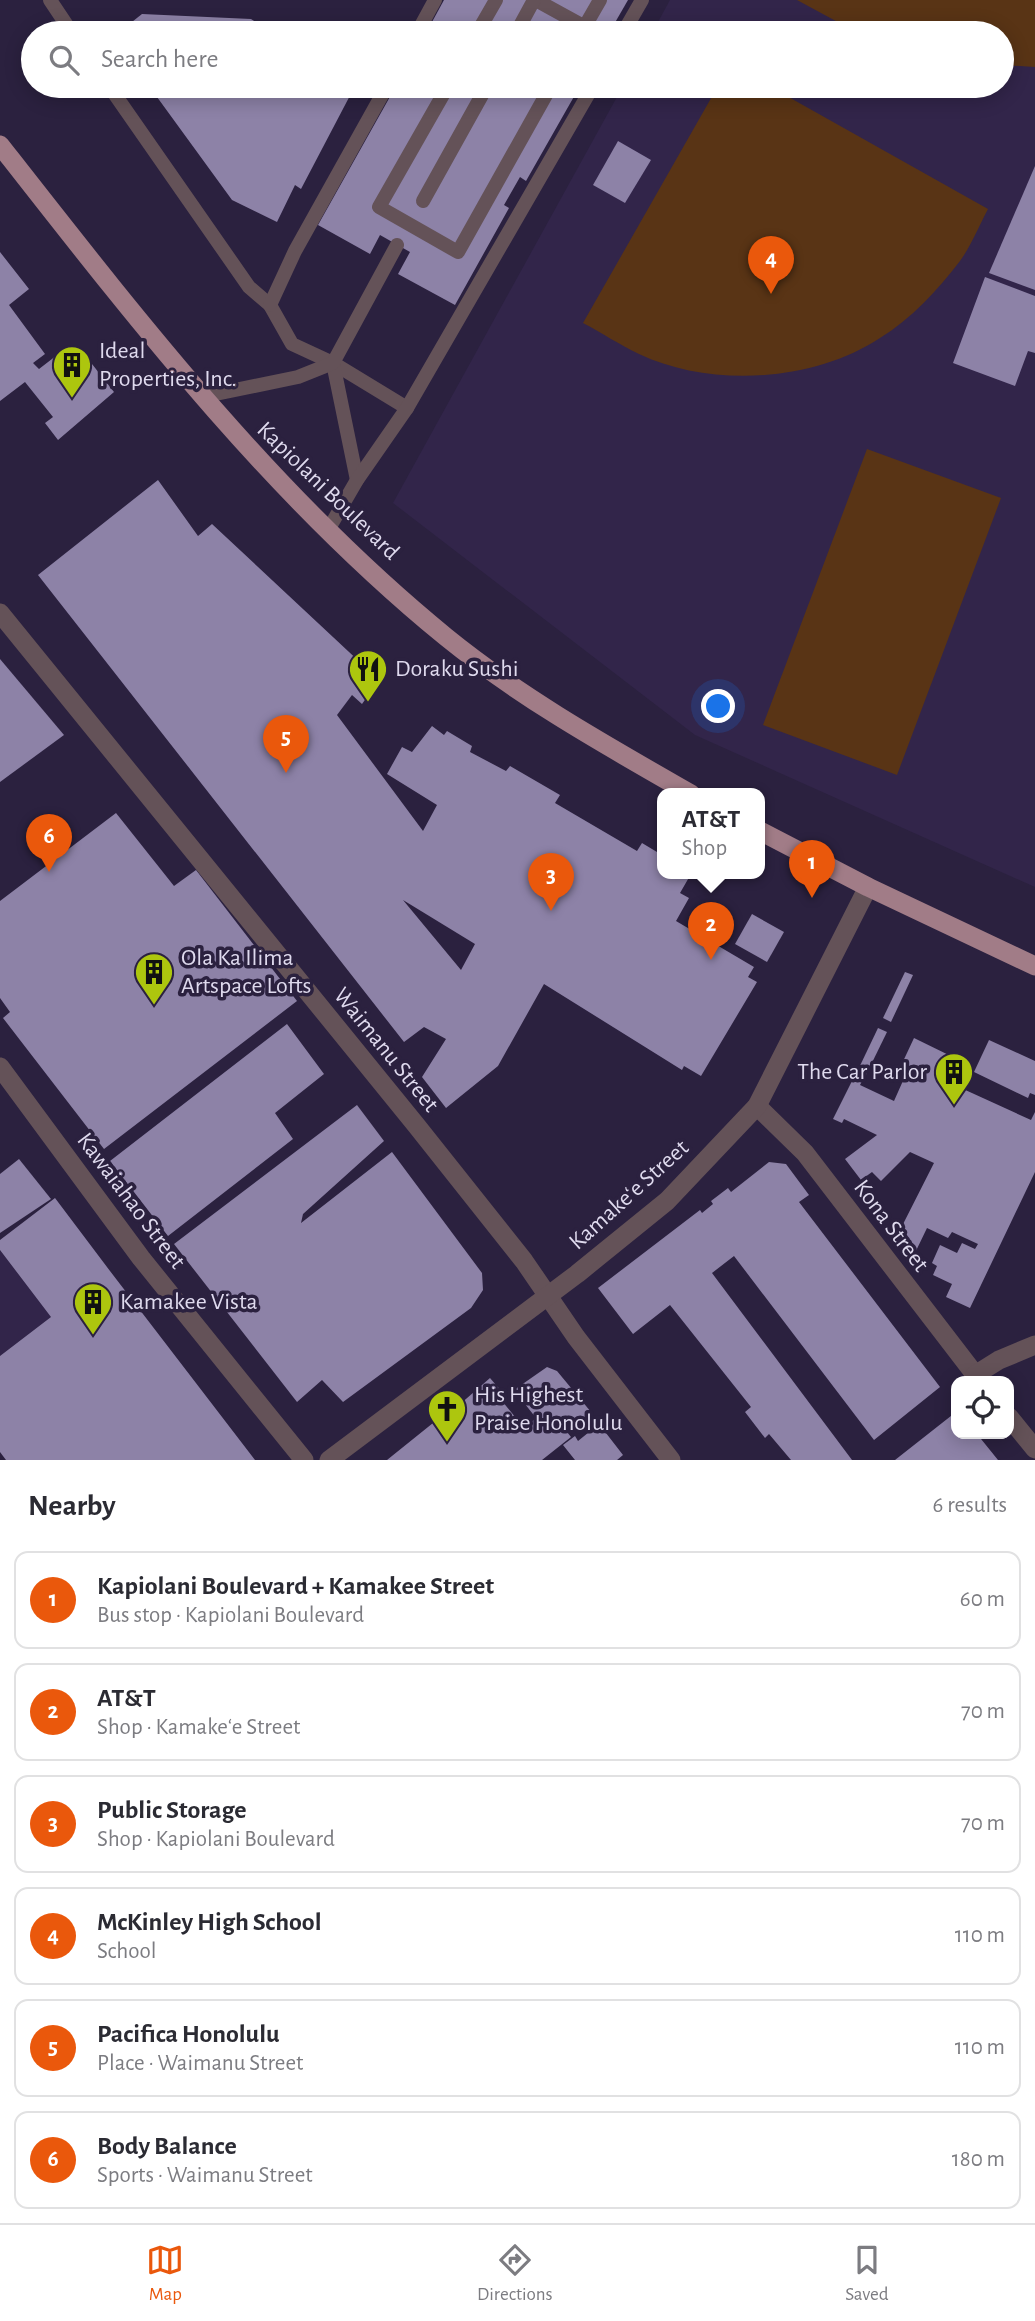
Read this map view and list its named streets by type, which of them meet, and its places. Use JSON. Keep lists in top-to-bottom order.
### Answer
{
  "streets": {
    "main road": ["Kapiolani Boulevard"],
    "street": [
      "Waimanu Street",
      "Kamakeʻe Street",
      "Kawaiahao Street",
      "Kona Street"
    ]
  },
  "crossings": [
    ["Waimanu Street", "Kamakeʻe Street"],
    ["Kamakeʻe Street", "Kona Street"]
  ],
  "places": {
    "building": [
      "Ideal Properties, Inc.",
      "Ola Ka Ilima Artspace Lofts",
      "The Car Parlor",
      "Kamakee Vista"
    ],
    "restaurant": ["Doraku Sushi"],
    "church": ["His Highest Praise Honolulu"]
  },
  "page": {
    "search": "Search here",
    "pins": [
      "4",
      "5",
      "6",
      "1",
      "3",
      "2"
    ],
    "popup": ["AT&T", "Shop"],
    "heading": ["Nearby", "6 results"],
    "list": [
      {
        "mark": "1",
        "name": "Kapiolani Boulevard + Kamakee Street",
        "note": "Bus stop · Kapiolani Boulevard",
        "value": "60 m"
      },
      {
        "mark": "2",
        "name": "AT&T",
        "note": "Shop · Kamakeʻe Street",
        "value": "70 m"
      },
      {
        "mark": "3",
        "name": "Public Storage",
        "note": "Shop · Kapiolani Boulevard",
        "value": "70 m"
      },
      {
        "mark": "4",
        "name": "McKinley High School",
        "note": "School",
        "value": "110 m"
      },
      {
        "mark": "5",
        "name": "Pacifica Honolulu",
        "note": "Place · Waimanu Street",
        "value": "110 m"
      },
      {
        "mark": "6",
        "name": "Body Balance",
        "note": "Sports · Waimanu Street",
        "value": "180 m"
      }
    ],
    "nav": ["Map", "Directions", "Saved"]
  }
}
